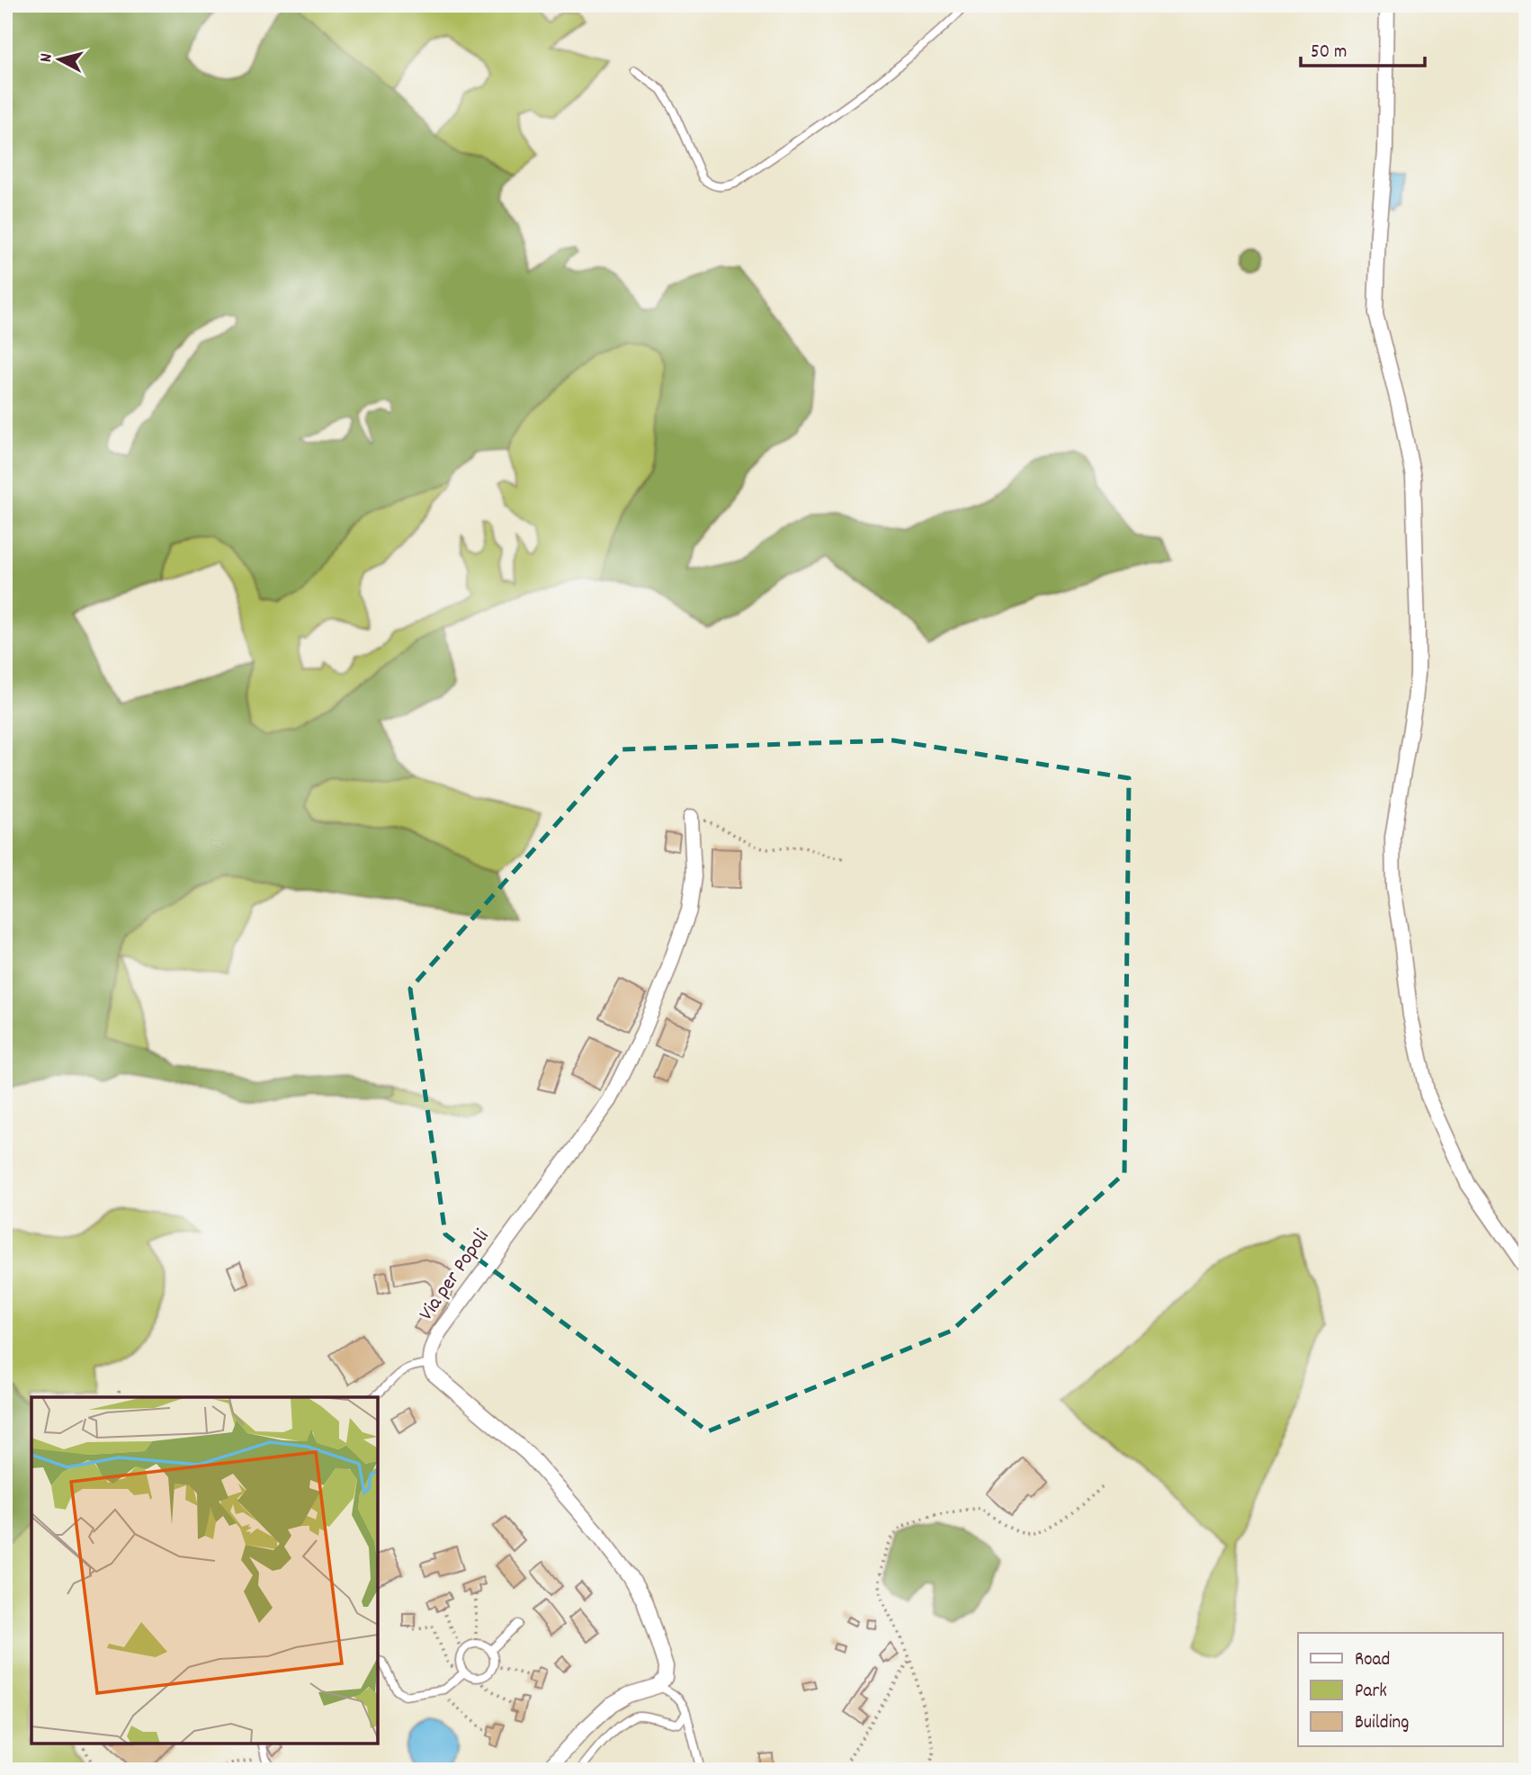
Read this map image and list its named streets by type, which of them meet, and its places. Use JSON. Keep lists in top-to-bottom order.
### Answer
{
  "streets": {
    "street": ["Via per Popoli"]
  },
  "legend": ["Road", "Park", "Building"],
  "scale_bar": "50 m",
  "north": "left"
}
